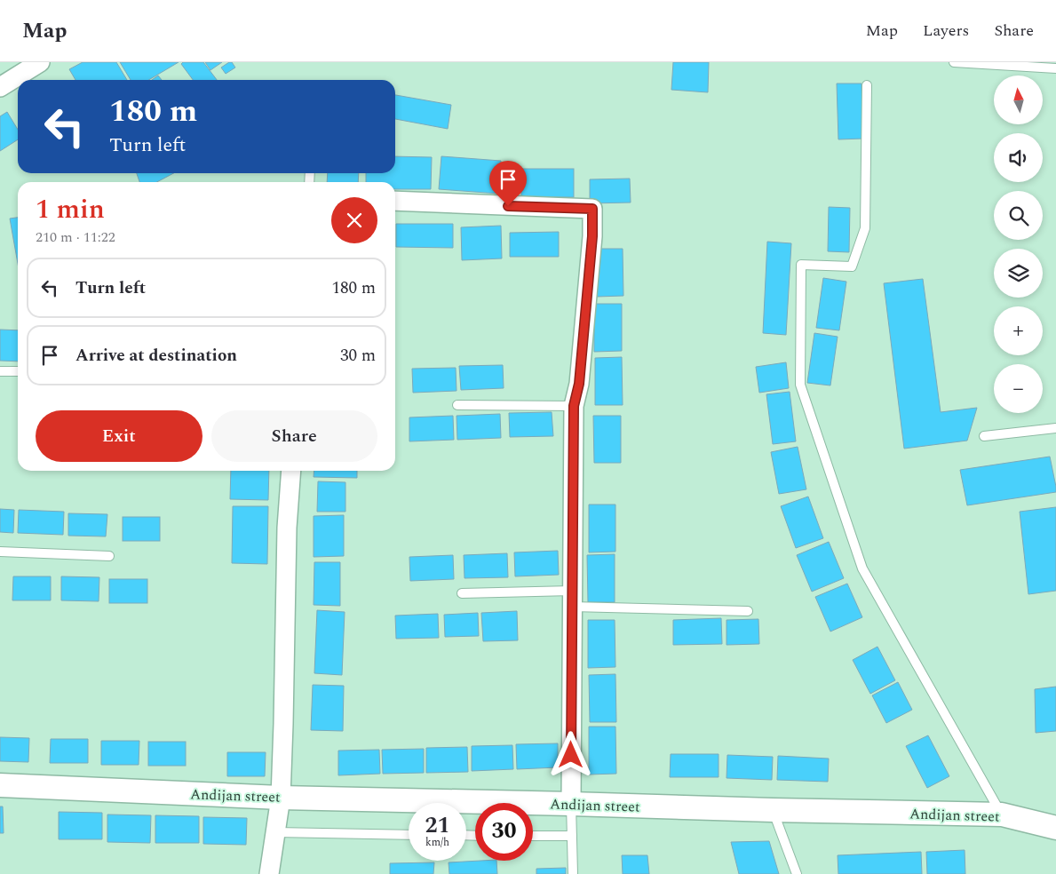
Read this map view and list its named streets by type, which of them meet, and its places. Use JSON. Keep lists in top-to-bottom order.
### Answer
{
  "streets": {
    "street": ["Andijan street"]
  },
  "north": "top",
  "page": {
    "header": "Map",
    "nav": ["Map", "Layers", "Share"],
    "map_buttons": ["+", "−"],
    "turn": ["180 m", "Turn left"],
    "heading": ["1 min", "210 m · 11:22"],
    "list": [
      {
        "name": "Turn left",
        "value": "180 m"
      },
      {
        "name": "Arrive at destination",
        "value": "30 m"
      }
    ],
    "buttons": ["Exit", "Share"],
    "speed": "21 km/h",
    "limit": "30"
  }
}
